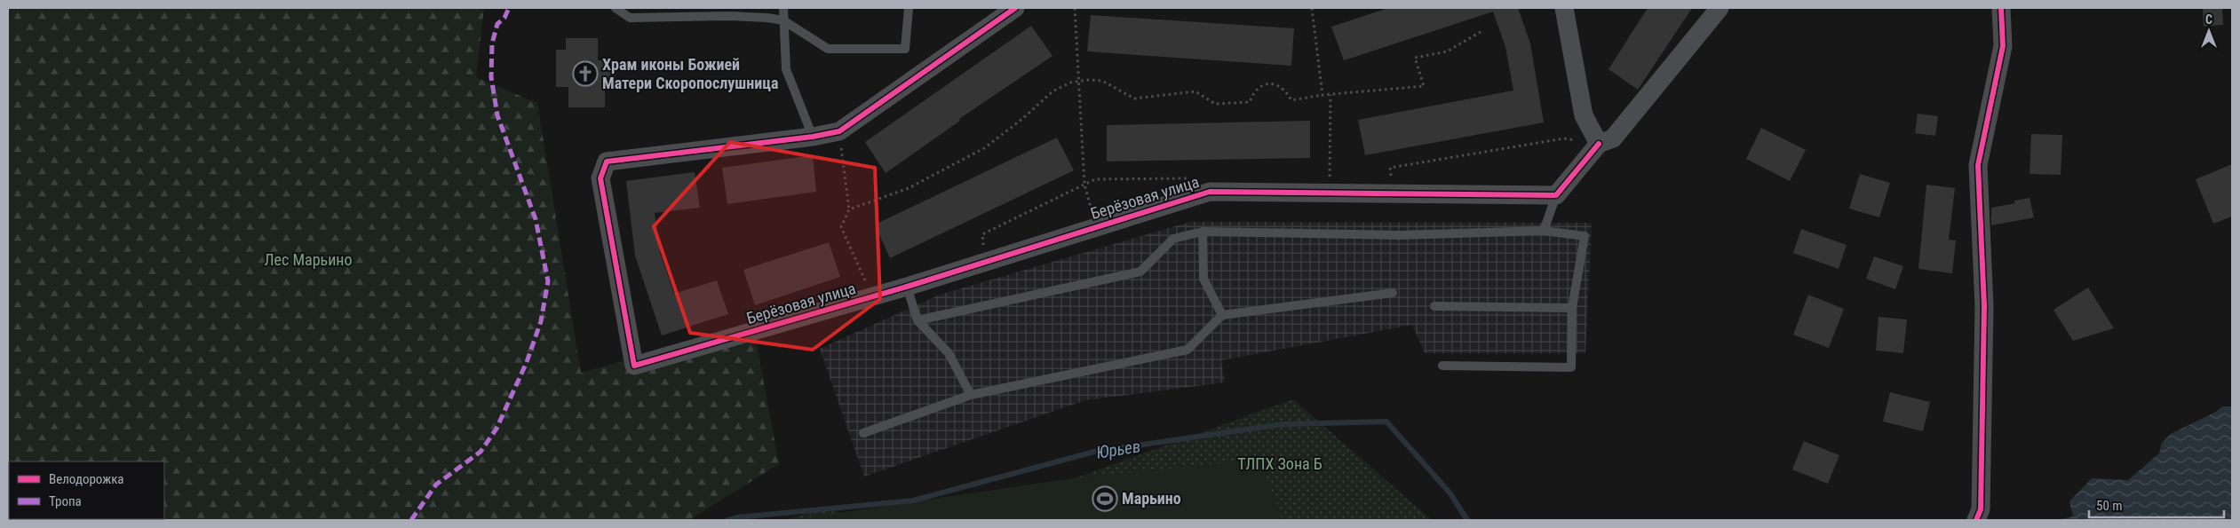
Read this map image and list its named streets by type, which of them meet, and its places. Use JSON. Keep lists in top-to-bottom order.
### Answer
{
  "streets": {
    "street": ["Берёзовая улица"]
  },
  "water": ["Юрьев"],
  "parks": ["Лес Марьино", "ТЛПХ Зона Б"],
  "places": {
    "church": ["Храм иконы Божией Матери Скоропослушница"],
    "sports": ["Марьино"]
  },
  "legend": ["Велодорожка", "Тропа"],
  "scale_bar": "50 m",
  "north": "top"
}
